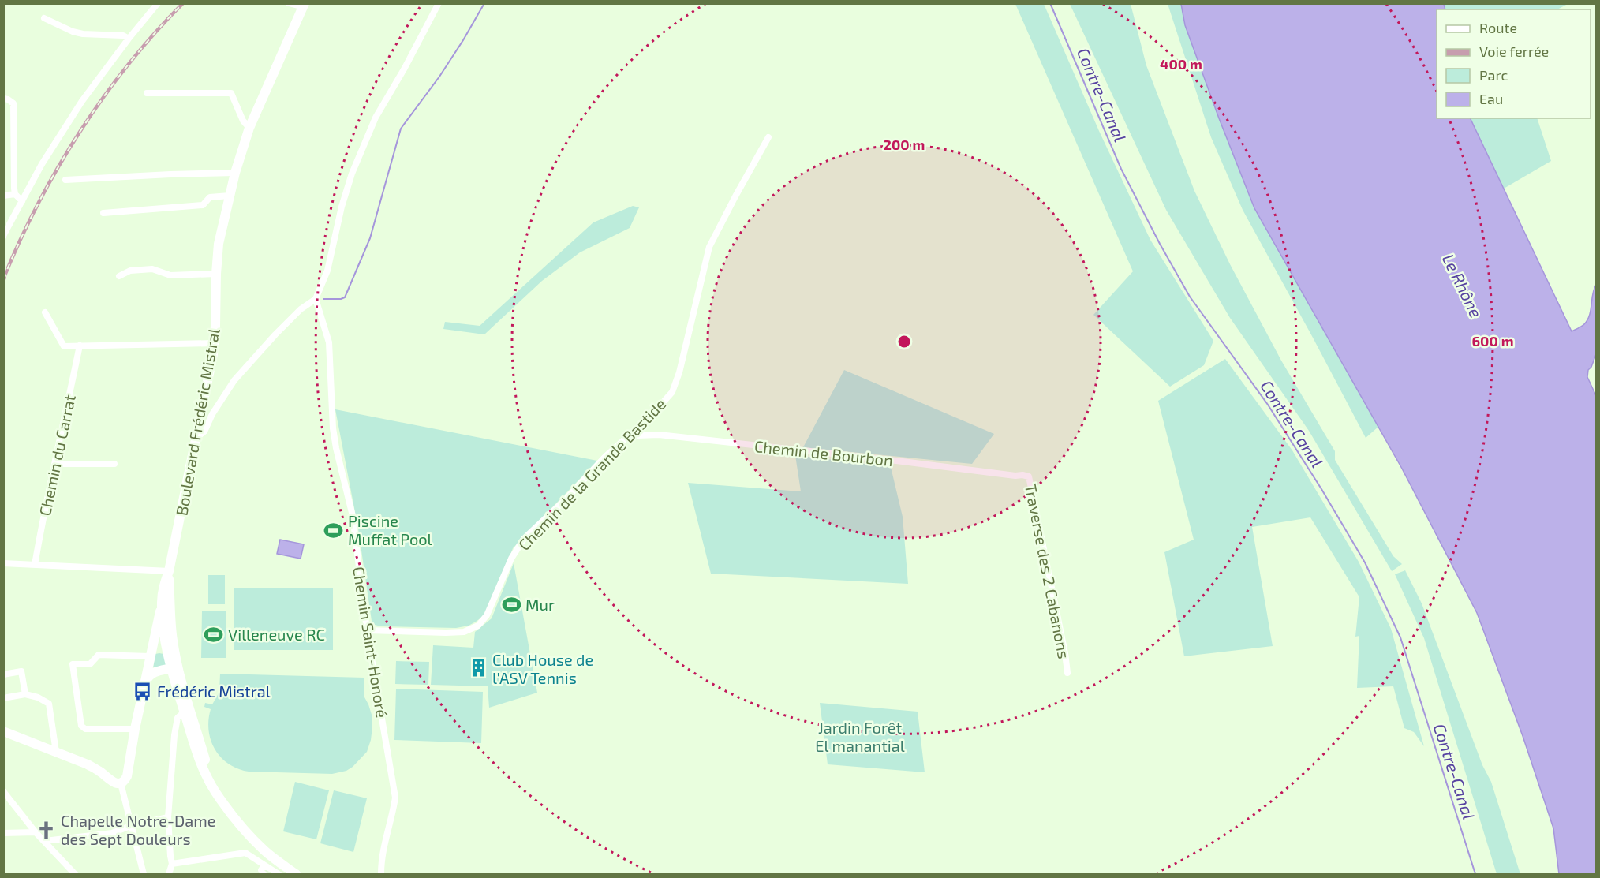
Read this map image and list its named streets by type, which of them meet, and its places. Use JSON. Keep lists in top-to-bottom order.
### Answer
{
  "streets": {
    "main road": ["Boulevard Frédéric Mistral"],
    "street": [
      "Chemin de Bourbon",
      "Chemin du Carrat",
      "Chemin de la Grande Bastide",
      "Traverse des 2 Cabanons",
      "Chemin Saint-Honoré"
    ]
  },
  "crossings": [
    ["Chemin de Bourbon", "Chemin de la Grande Bastide"],
    ["Chemin de Bourbon", "Traverse des 2 Cabanons"],
    ["Chemin de la Grande Bastide", "Chemin Saint-Honoré"]
  ],
  "water": ["Contre-Canal", "Le Rhône"],
  "parks": ["Jardin Forêt El manantial"],
  "places": {
    "sports": ["Piscine Muffat Pool", "Mur", "Villeneuve RC"],
    "building": ["Club House de l'ASV Tennis"],
    "bus stop": ["Frédéric Mistral"],
    "church": ["Chapelle Notre-Dame des Sept Douleurs"]
  },
  "legend": [
    "Route",
    "Voie ferrée",
    "Parc",
    "Eau"
  ],
  "rings": ["400 m", "200 m", "600 m"]
}
